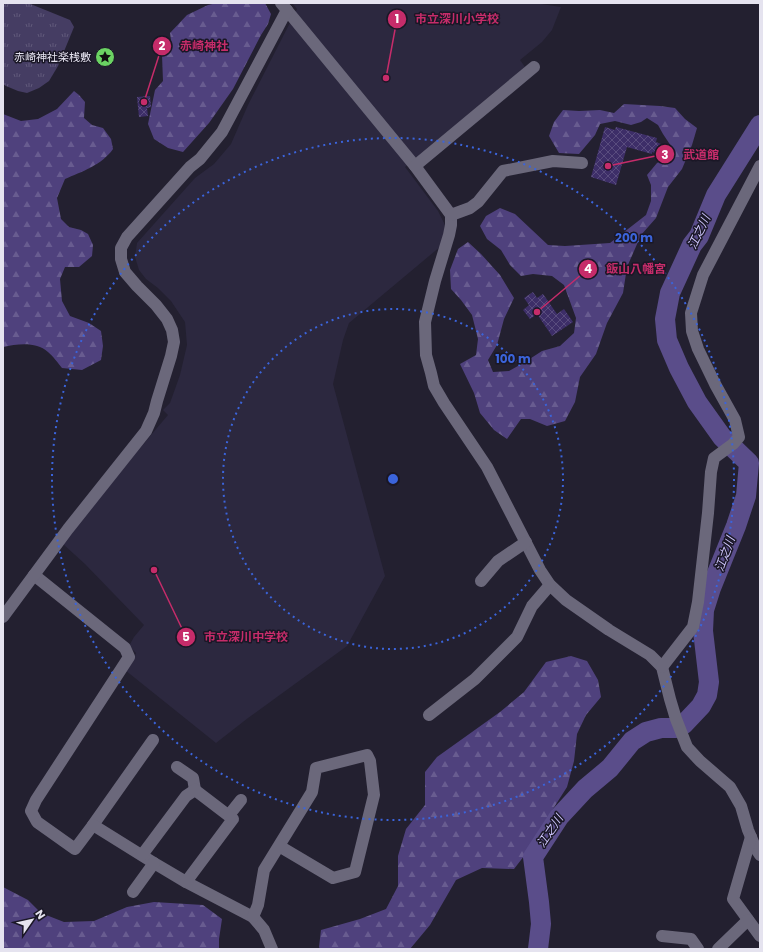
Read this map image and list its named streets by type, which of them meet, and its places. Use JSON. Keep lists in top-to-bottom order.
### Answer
{
  "water": ["江之川"],
  "places": {
    "place": ["赤崎神社楽桟敷"],
    "other": [
      "市立深川小学校",
      "赤崎神社",
      "武道館",
      "飯山八幡宮",
      "市立深川中学校"
    ]
  },
  "north": "top right",
  "rings": ["200 m", "100 m"]
}
